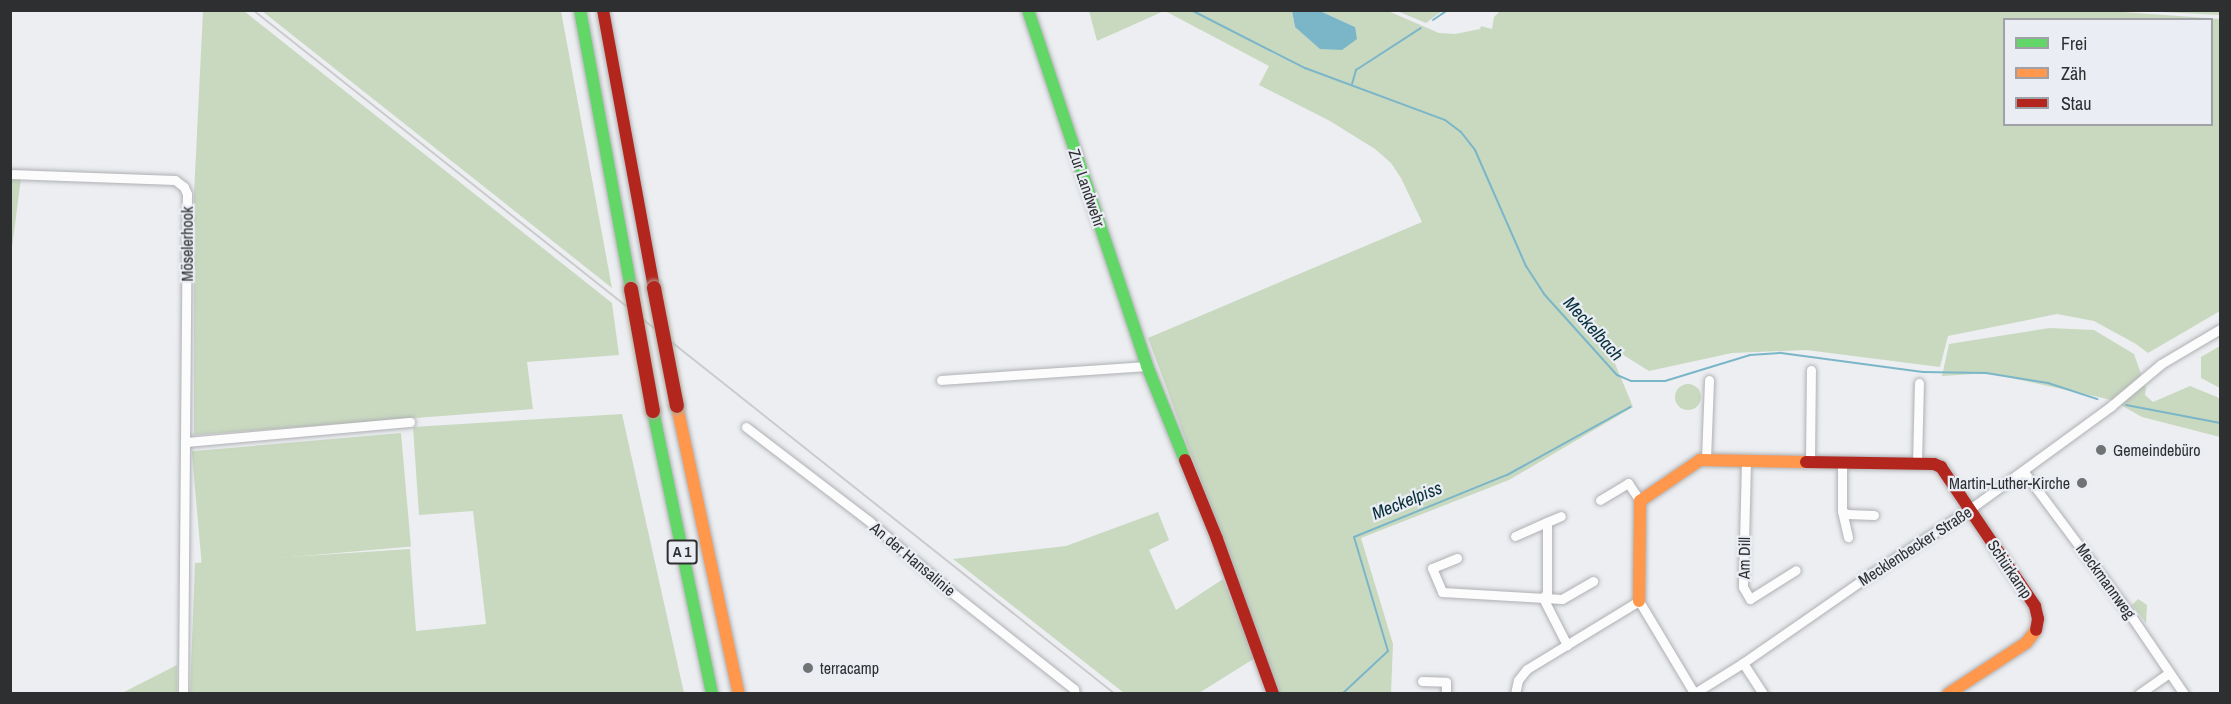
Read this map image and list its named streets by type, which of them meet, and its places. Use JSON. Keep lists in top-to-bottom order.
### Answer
{
  "streets": {
    "main road": ["Zur Landwehr", "A 1", "Schürkamp"],
    "street": [
      "Möselerhook",
      "Mecklenbecker Straße",
      "Am Dill",
      "An der Hansalinie",
      "Meckmannweg"
    ]
  },
  "crossings": [
    ["Mecklenbecker Straße", "Schürkamp"],
    ["Mecklenbecker Straße", "Meckmannweg"]
  ],
  "water": ["Meckelbach", "Meckelpiss"],
  "places": ["Gemeindebüro", "Martin-Luther-Kirche", "terracamp"],
  "legend": ["Frei", "Zäh", "Stau"]
}
